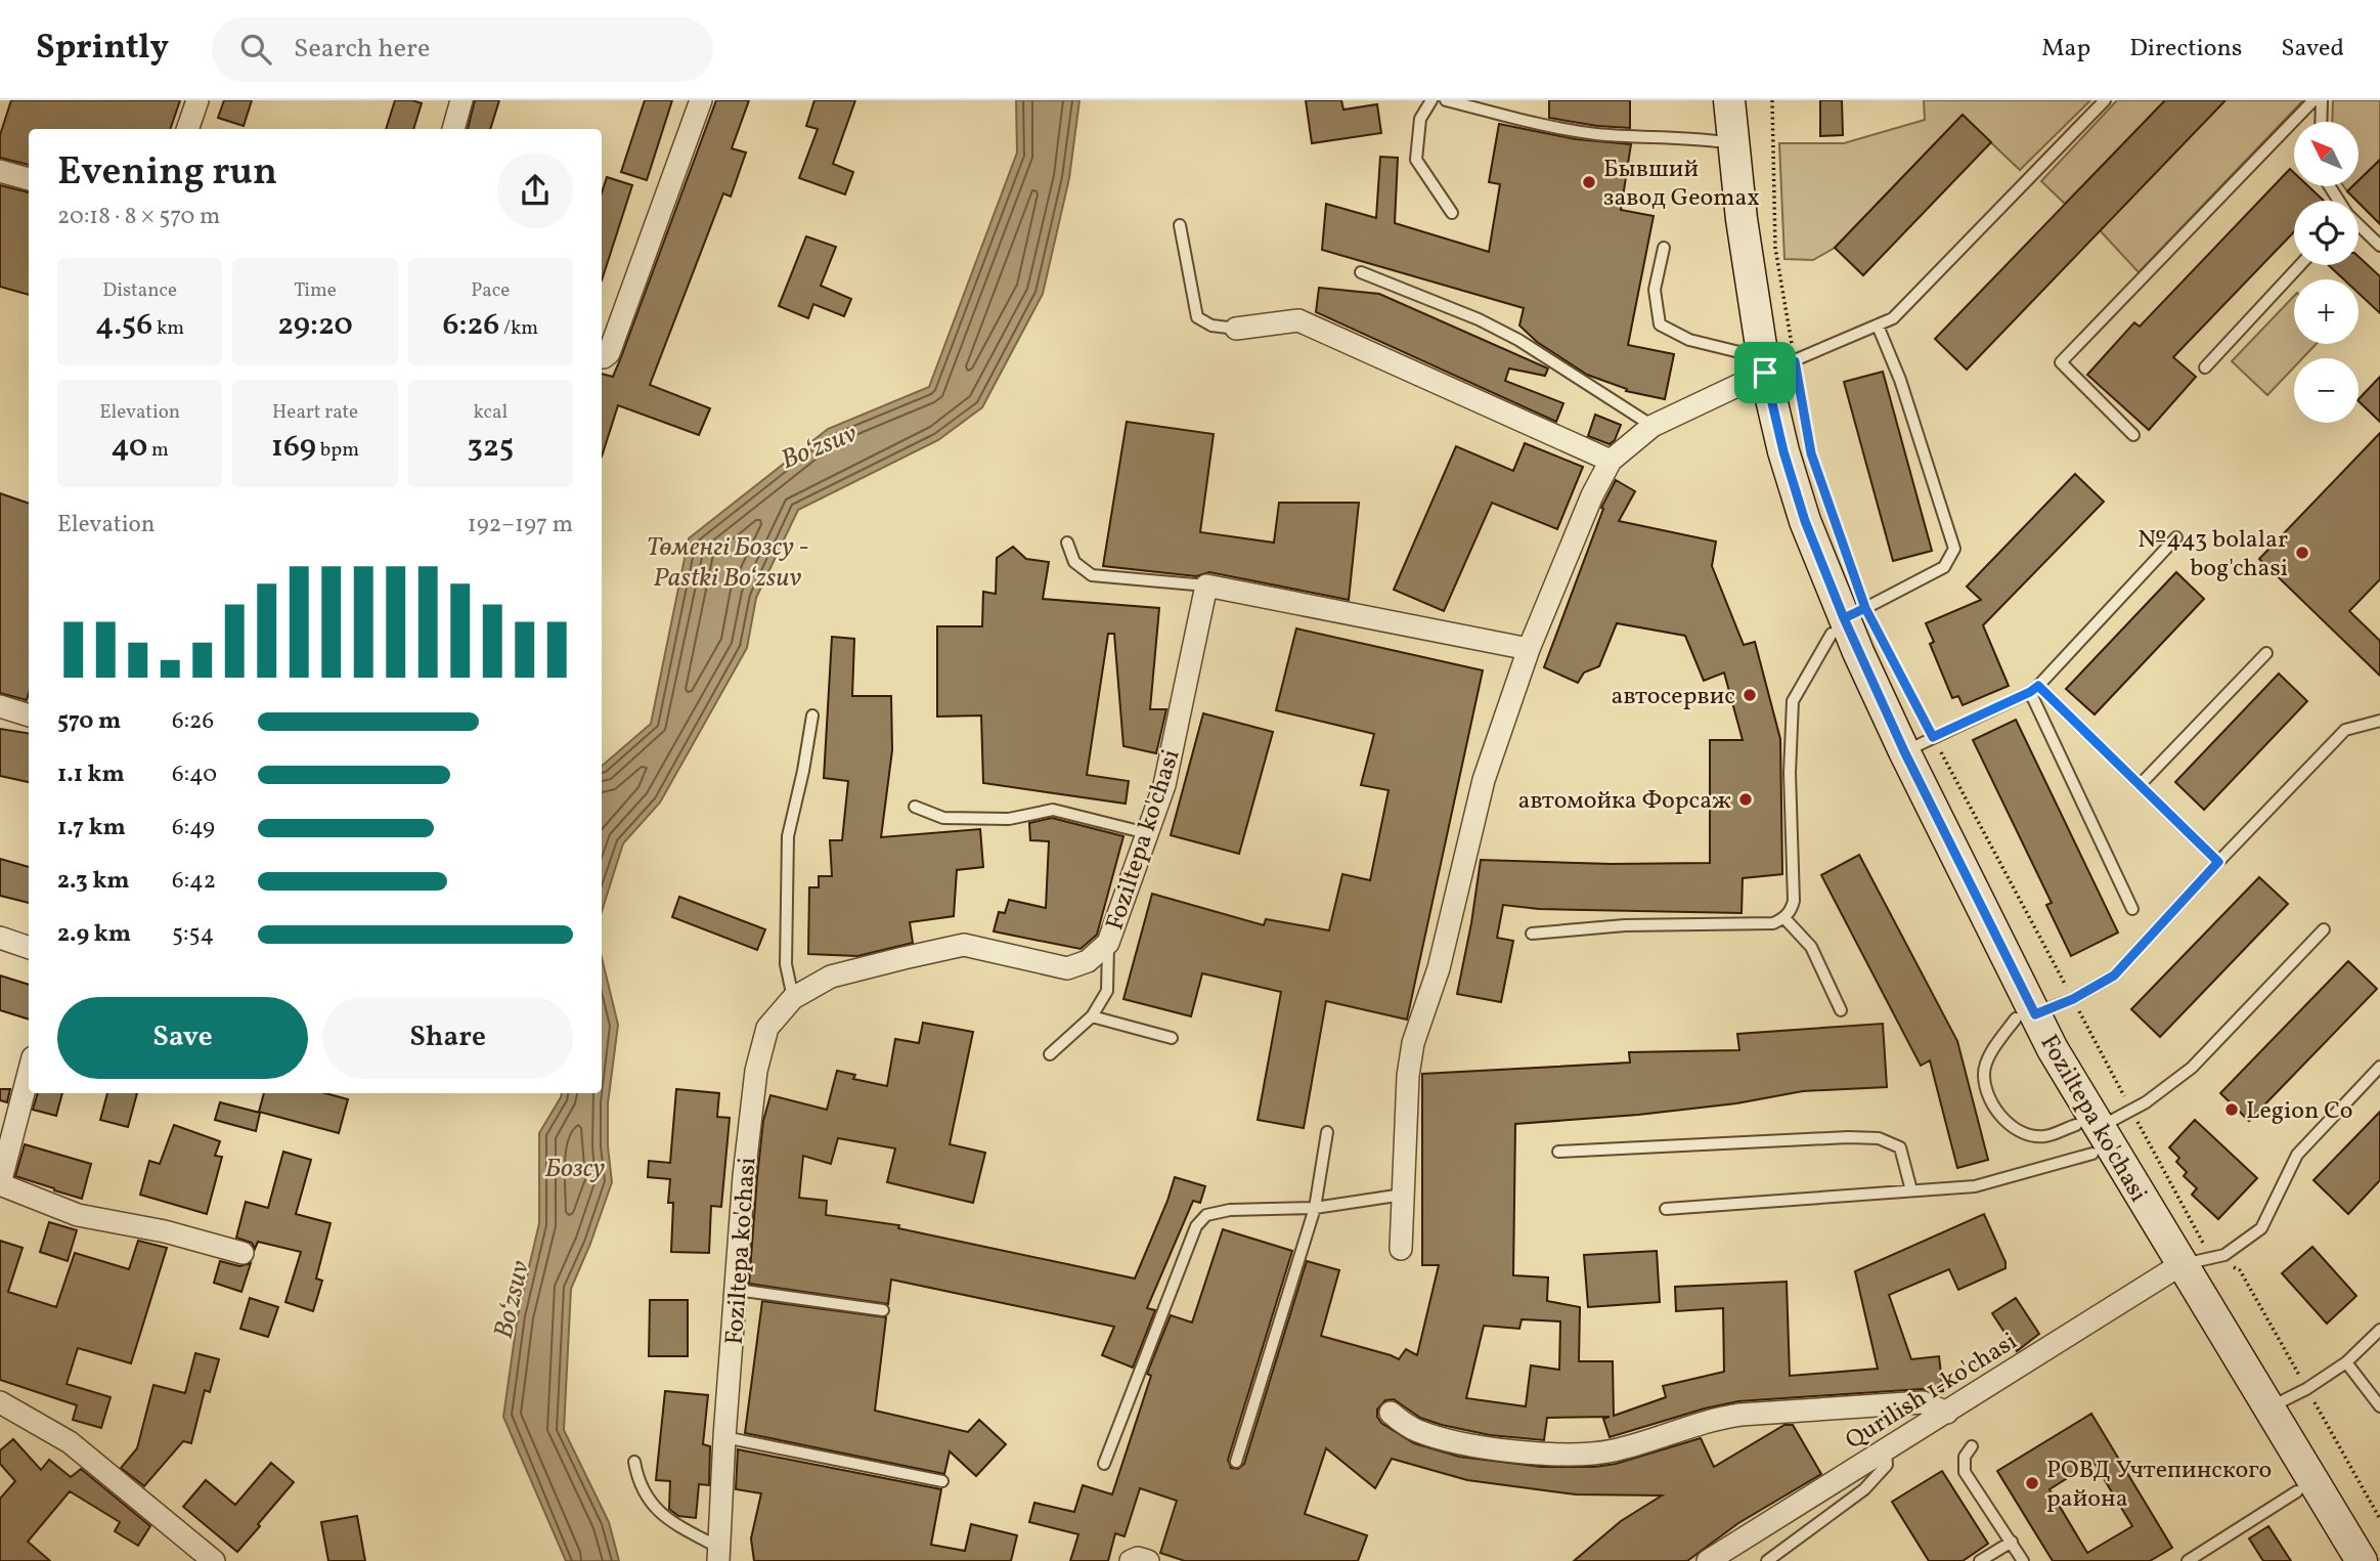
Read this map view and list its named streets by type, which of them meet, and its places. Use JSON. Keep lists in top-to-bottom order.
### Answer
{
  "streets": {
    "main road": ["Foziltepa ko'chasi"],
    "street": ["Qurilish 1-ko'chasi"]
  },
  "crossings": [
    ["Foziltepa ko'chasi", "Qurilish 1-ko'chasi"]
  ],
  "water": ["Boʻzsuv", "Төменгі Бозсу - Pastki Boʻzsuv", "Бозсу"],
  "places": [
    "Бывший завод Geomax",
    "№443 bolalar bog'chasi",
    "автосервис",
    "автомойка Форсаж",
    "Legion Co",
    "РОВД Учтепинского района"
  ],
  "north": "top left",
  "page": {
    "header": "Sprintly",
    "search": "Search here",
    "nav": ["Map", "Directions", "Saved"],
    "map_buttons": ["+", "−"],
    "heading": ["Evening run", "20:18 · 8 × 570 m"],
    "stats": [
      ["Distance", "4.56 km"],
      ["Time", "29:20"],
      ["Pace", "6:26 /km"],
      ["Elevation", "40 m"],
      ["Heart rate", "169 bpm"],
      ["kcal", "325"]
    ],
    "chart": ["Elevation", "192–197 m"],
    "list": [
      {
        "name": "570 m",
        "note": "6:26"
      },
      {
        "name": "1.1 km",
        "note": "6:40"
      },
      {
        "name": "1.7 km",
        "note": "6:49"
      },
      {
        "name": "2.3 km",
        "note": "6:42"
      },
      {
        "name": "2.9 km",
        "note": "5:54"
      }
    ],
    "buttons": ["Save", "Share"]
  }
}
